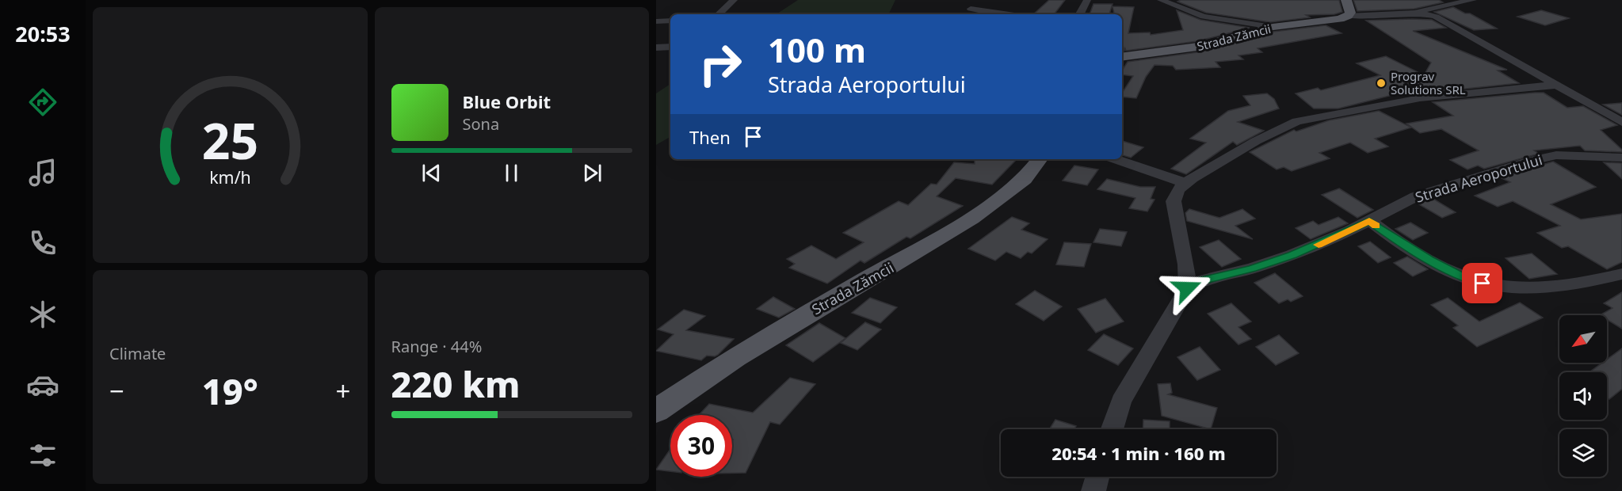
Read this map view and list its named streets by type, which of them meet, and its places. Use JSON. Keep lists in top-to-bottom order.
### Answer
{
  "streets": {
    "main road": ["Strada Zămcii"],
    "street": ["Strada Aeroportului"]
  },
  "places": ["Prograv Solutions SRL"],
  "north": "bottom left",
  "page": {
    "tabs": "20:53",
    "turn": ["100 m", "Strada Aeroportului"],
    "song": ["Blue Orbit", "Sona"],
    "then": "Then",
    "tile": [
      "Climate",
      ["Range · 44%", "220 km"]
    ],
    "heat": ["−", "19°", "+"],
    "limit": "30",
    "trip": "20:54 · 1 min · 160 m",
    "gauge": ["25", "km/h"]
  }
}
